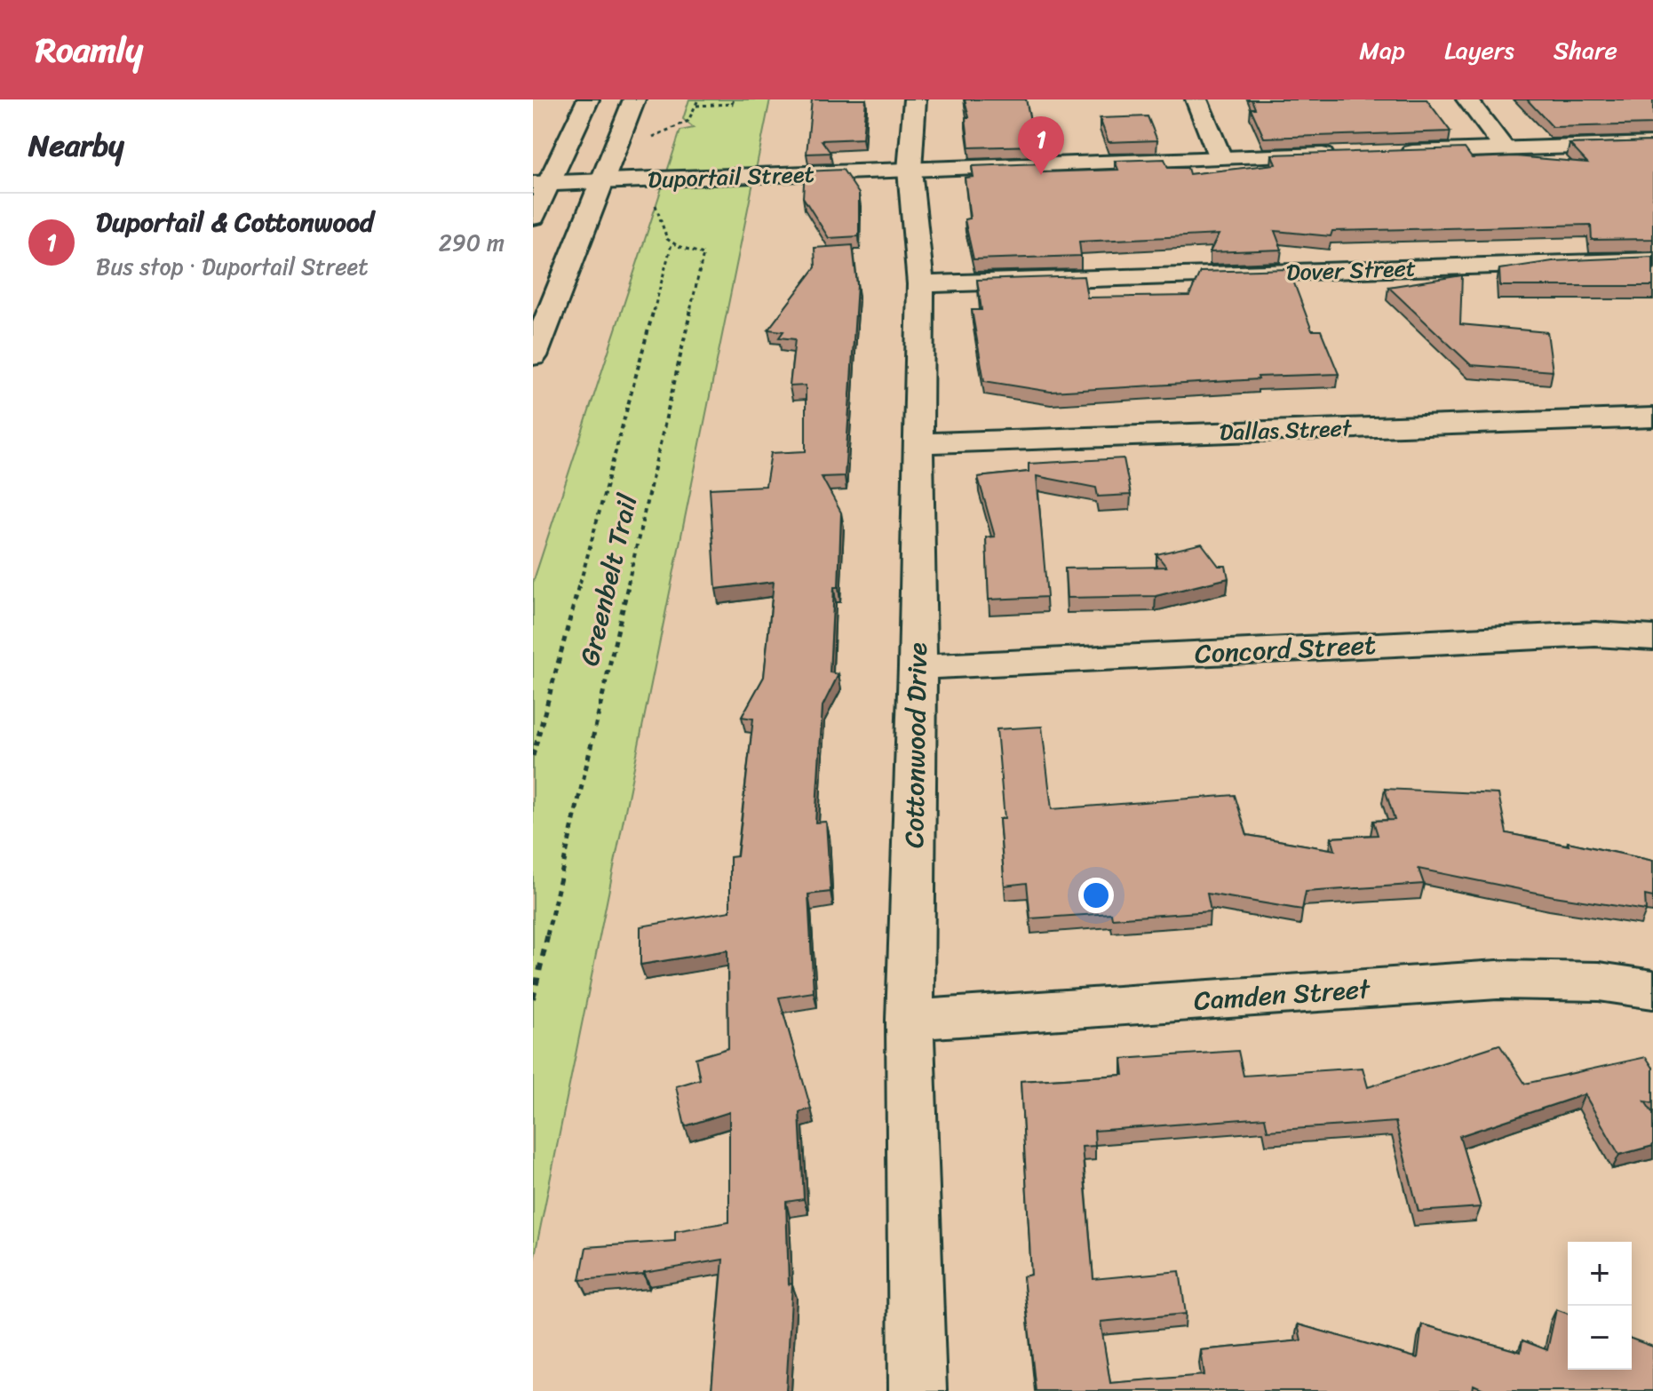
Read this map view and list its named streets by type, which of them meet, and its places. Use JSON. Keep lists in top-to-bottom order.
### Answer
{
  "streets": {
    "main road": [
      "Duportail Street",
      "Dover Street",
      "Dallas Street",
      "Concord Street",
      "Cottonwood Drive",
      "Camden Street"
    ],
    "path": ["Greenbelt Trail"]
  },
  "crossings": [
    ["Duportail Street", "Cottonwood Drive"],
    ["Dover Street", "Cottonwood Drive"],
    ["Dallas Street", "Cottonwood Drive"],
    ["Concord Street", "Cottonwood Drive"],
    ["Cottonwood Drive", "Camden Street"]
  ],
  "page": {
    "header": "Roamly",
    "nav": ["Map", "Layers", "Share"],
    "heading": "Nearby",
    "pins": "1",
    "list": [
      {
        "mark": "1",
        "name": "Duportail & Cottonwood",
        "note": "Bus stop · Duportail Street",
        "value": "290 m"
      }
    ],
    "map_buttons": ["+", "−"]
  }
}
